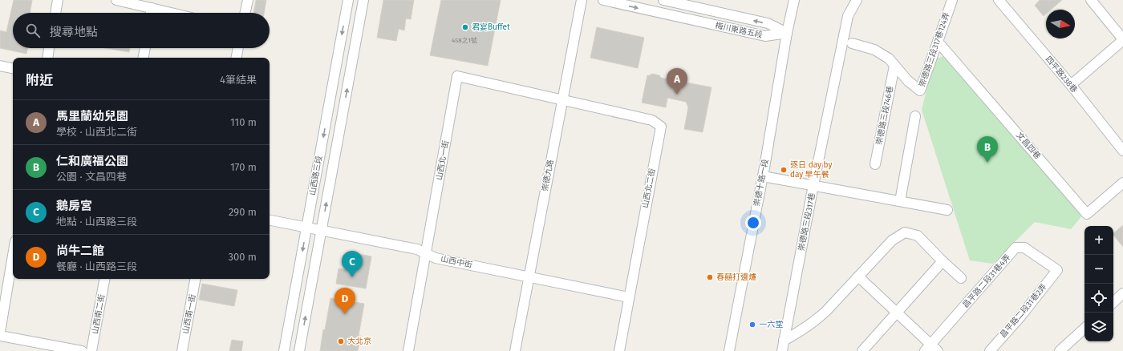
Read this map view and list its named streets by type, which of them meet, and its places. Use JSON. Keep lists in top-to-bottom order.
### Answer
{
  "streets": {
    "street": [
      "梅川東路五段",
      "崇德路三段317巷124弄",
      "四平路238巷",
      "崇德路三段746巷",
      "文昌四巷",
      "山西北一街",
      "山西路三段",
      "崇德九路",
      "崇德十路一段",
      "山西北二街",
      "崇德路三段317巷",
      "山西中街",
      "昌平路二段31巷4弄",
      "昌平路二段31巷2弄",
      "山西南二街",
      "山西南一街"
    ]
  },
  "crossings": [
    ["梅川東路五段", "崇德十路一段"],
    ["崇德路三段317巷124弄", "崇德路三段746巷"],
    ["崇德路三段317巷124弄", "文昌四巷"],
    ["山西北一街", "崇德九路"],
    ["山西北一街", "山西北二街"],
    ["山西北一街", "山西中街"],
    ["山西路三段", "山西中街"],
    ["崇德九路", "山西北二街"],
    ["崇德九路", "山西中街"],
    ["山西北二街", "山西中街"],
    ["昌平路二段31巷4弄", "昌平路二段31巷2弄"]
  ],
  "places": [
    "君宴Buffet",
    "逐日 day by day 早午餐",
    "春囍打邊爐",
    "一六堂",
    "大北京"
  ],
  "house_numbers": ["458之1號"],
  "north": "right",
  "page": {
    "search": "搜尋地點",
    "heading": ["附近", "4筆結果"],
    "pins": [
      "A",
      "B",
      "C",
      "D"
    ],
    "list": [
      {
        "mark": "A",
        "name": "馬里蘭幼兒園",
        "note": "學校 · 山西北二街",
        "value": "110 m"
      },
      {
        "mark": "B",
        "name": "仁和廣福公園",
        "note": "公園 · 文昌四巷",
        "value": "170 m"
      },
      {
        "mark": "C",
        "name": "鵝房宮",
        "note": "地點 · 山西路三段",
        "value": "290 m"
      },
      {
        "mark": "D",
        "name": "尚牛二館",
        "note": "餐廳 · 山西路三段",
        "value": "300 m"
      }
    ],
    "map_buttons": ["+", "−"]
  }
}
